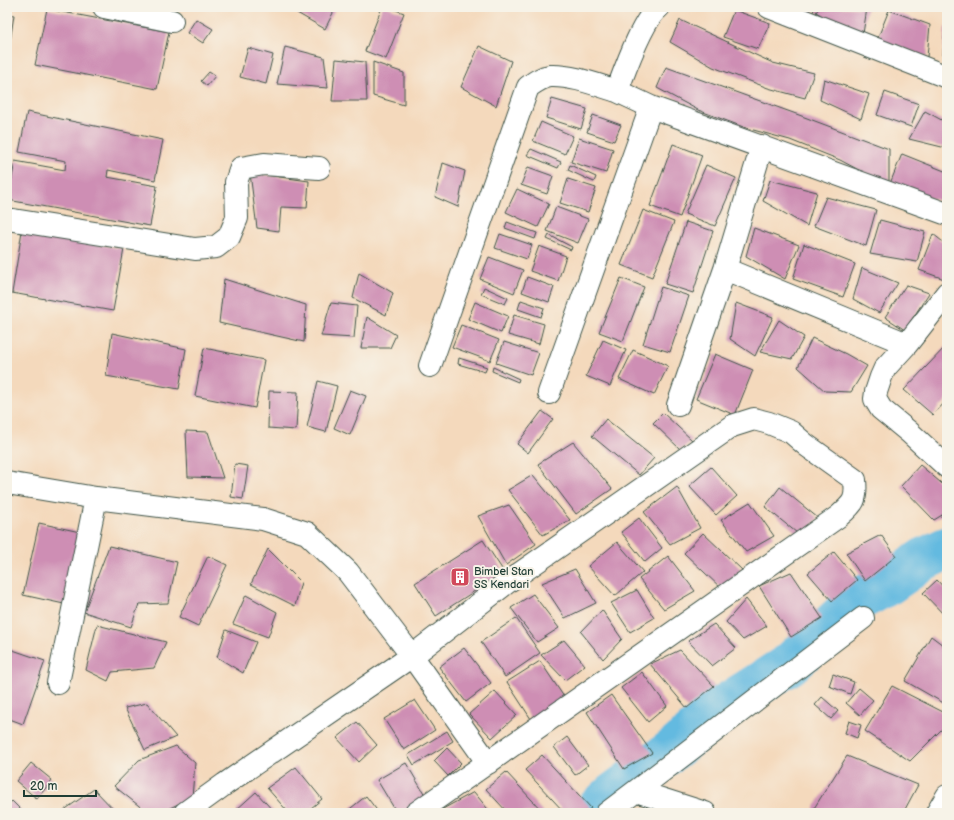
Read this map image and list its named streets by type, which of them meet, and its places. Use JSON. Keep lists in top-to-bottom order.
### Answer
{
  "places": {
    "building": ["Bimbel Stan SS Kendari"]
  },
  "scale_bar": "20 m"
}
